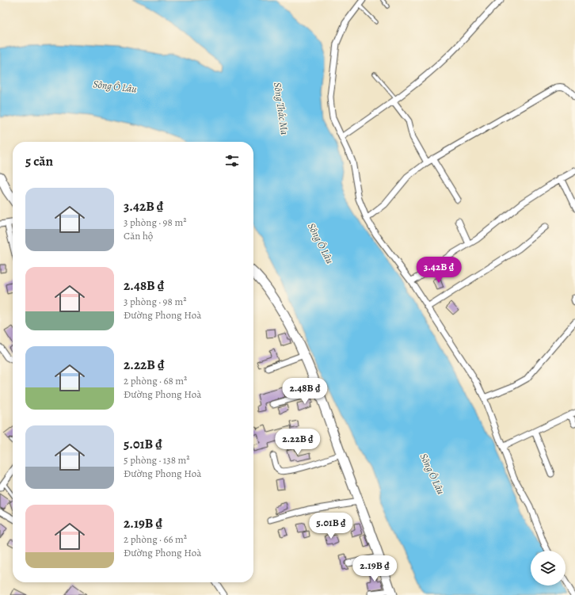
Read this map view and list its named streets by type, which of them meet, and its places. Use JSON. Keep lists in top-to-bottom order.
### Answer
{
  "water": ["Sông Ô Lâu", "Sông Thác Ma"],
  "page": {
    "heading": "5 căn",
    "list": [
      {
        "name": "3.42B ₫",
        "note": "3 phòng · 98 m² · Căn hộ"
      },
      {
        "name": "2.48B ₫",
        "note": "3 phòng · 98 m² · Đường Phong Hoà"
      },
      {
        "name": "2.22B ₫",
        "note": "2 phòng · 68 m² · Đường Phong Hoà"
      },
      {
        "name": "5.01B ₫",
        "note": "5 phòng · 138 m² · Đường Phong Hoà"
      },
      {
        "name": "2.19B ₫",
        "note": "2 phòng · 66 m² · Đường Phong Hoà"
      }
    ],
    "price": [
      "3.42B ₫",
      "2.48B ₫",
      "2.22B ₫",
      "5.01B ₫",
      "2.19B ₫"
    ]
  }
}
